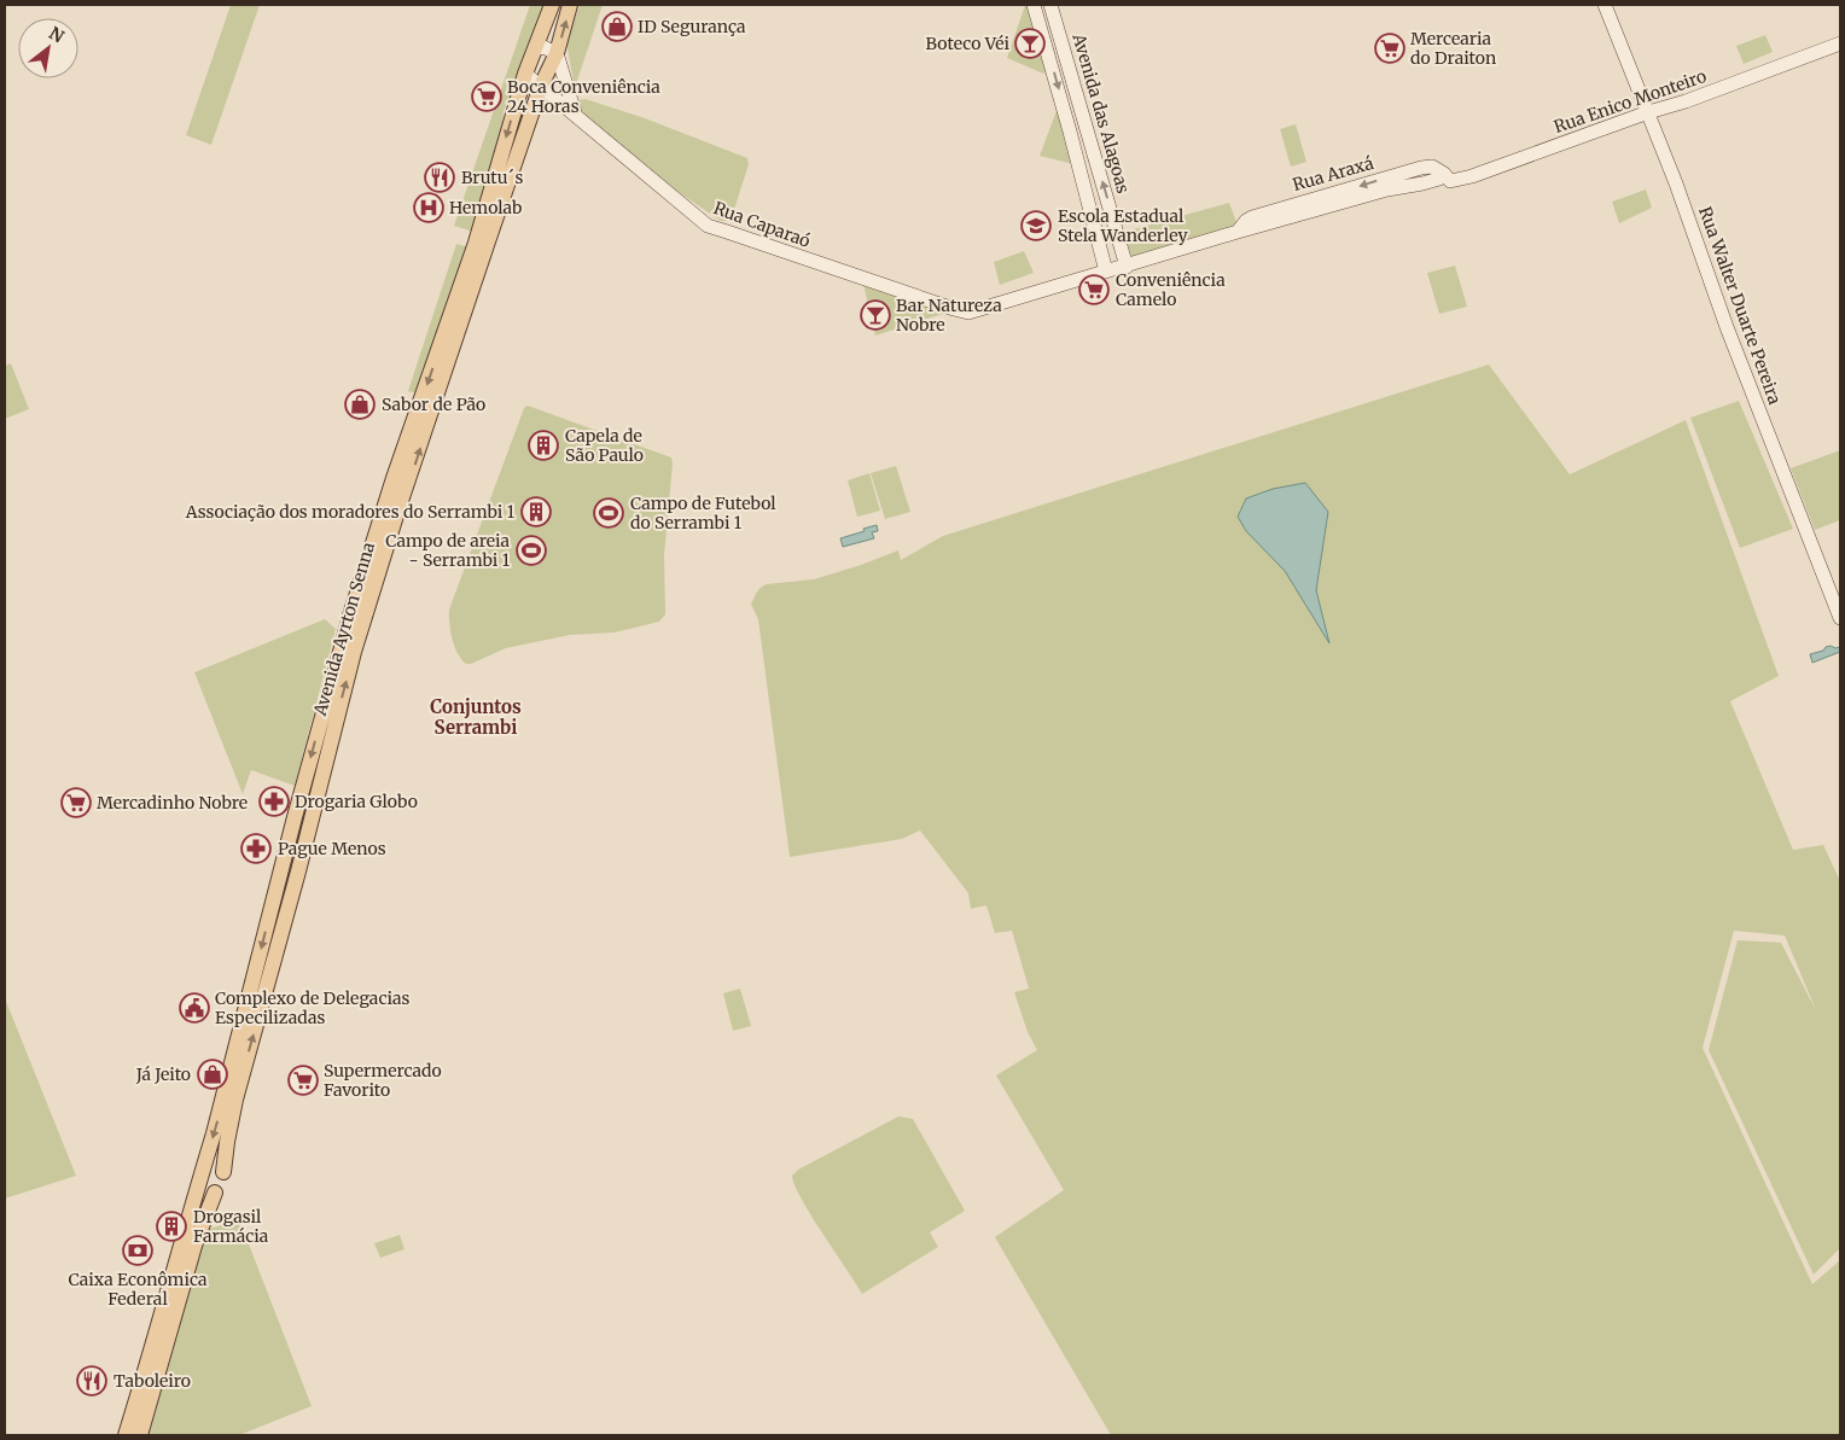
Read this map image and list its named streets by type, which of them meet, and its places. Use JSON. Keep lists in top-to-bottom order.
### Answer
{
  "streets": {
    "main road": [
      "Rua Enico Monteiro",
      "Avenida das Alagoas",
      "Rua Araxá",
      "Rua Caparaó",
      "Rua Walter Duarte Pereira",
      "Avenida Ayrton Senna"
    ]
  },
  "crossings": [
    ["Rua Enico Monteiro", "Rua Araxá"],
    ["Rua Enico Monteiro", "Rua Walter Duarte Pereira"],
    ["Avenida das Alagoas", "Rua Araxá"],
    ["Rua Araxá", "Rua Caparaó"],
    ["Rua Caparaó", "Avenida Ayrton Senna"]
  ],
  "districts": ["Conjuntos Serrambi"],
  "places": {
    "shop": ["ID Segurança", "Sabor de Pão", "Já Jeito"],
    "bar": ["Boteco Véi", "Bar Natureza Nobre"],
    "supermarket": [
      "Mercearia do Draiton",
      "Boca Conveniência 24 Horas",
      "Conveniência Camelo",
      "Mercadinho Nobre",
      "Supermercado Favorito"
    ],
    "restaurant": ["Brutu´s", "Taboleiro"],
    "hospital": ["Hemolab"],
    "school or university": ["Escola Estadual Stela Wanderley"],
    "building": ["Capela de São Paulo", "Associação dos moradores do Serrambi 1", "Drogasil Farmácia"],
    "sports": ["Campo de Futebol do Serrambi 1", "Campo de areia - Serrambi 1"],
    "pharmacy": ["Drogaria Globo", "Pague Menos"],
    "public building": ["Complexo de Delegacias Especilizadas"],
    "bank": ["Caixa Econômica Federal"]
  },
  "north": "top right"
}
